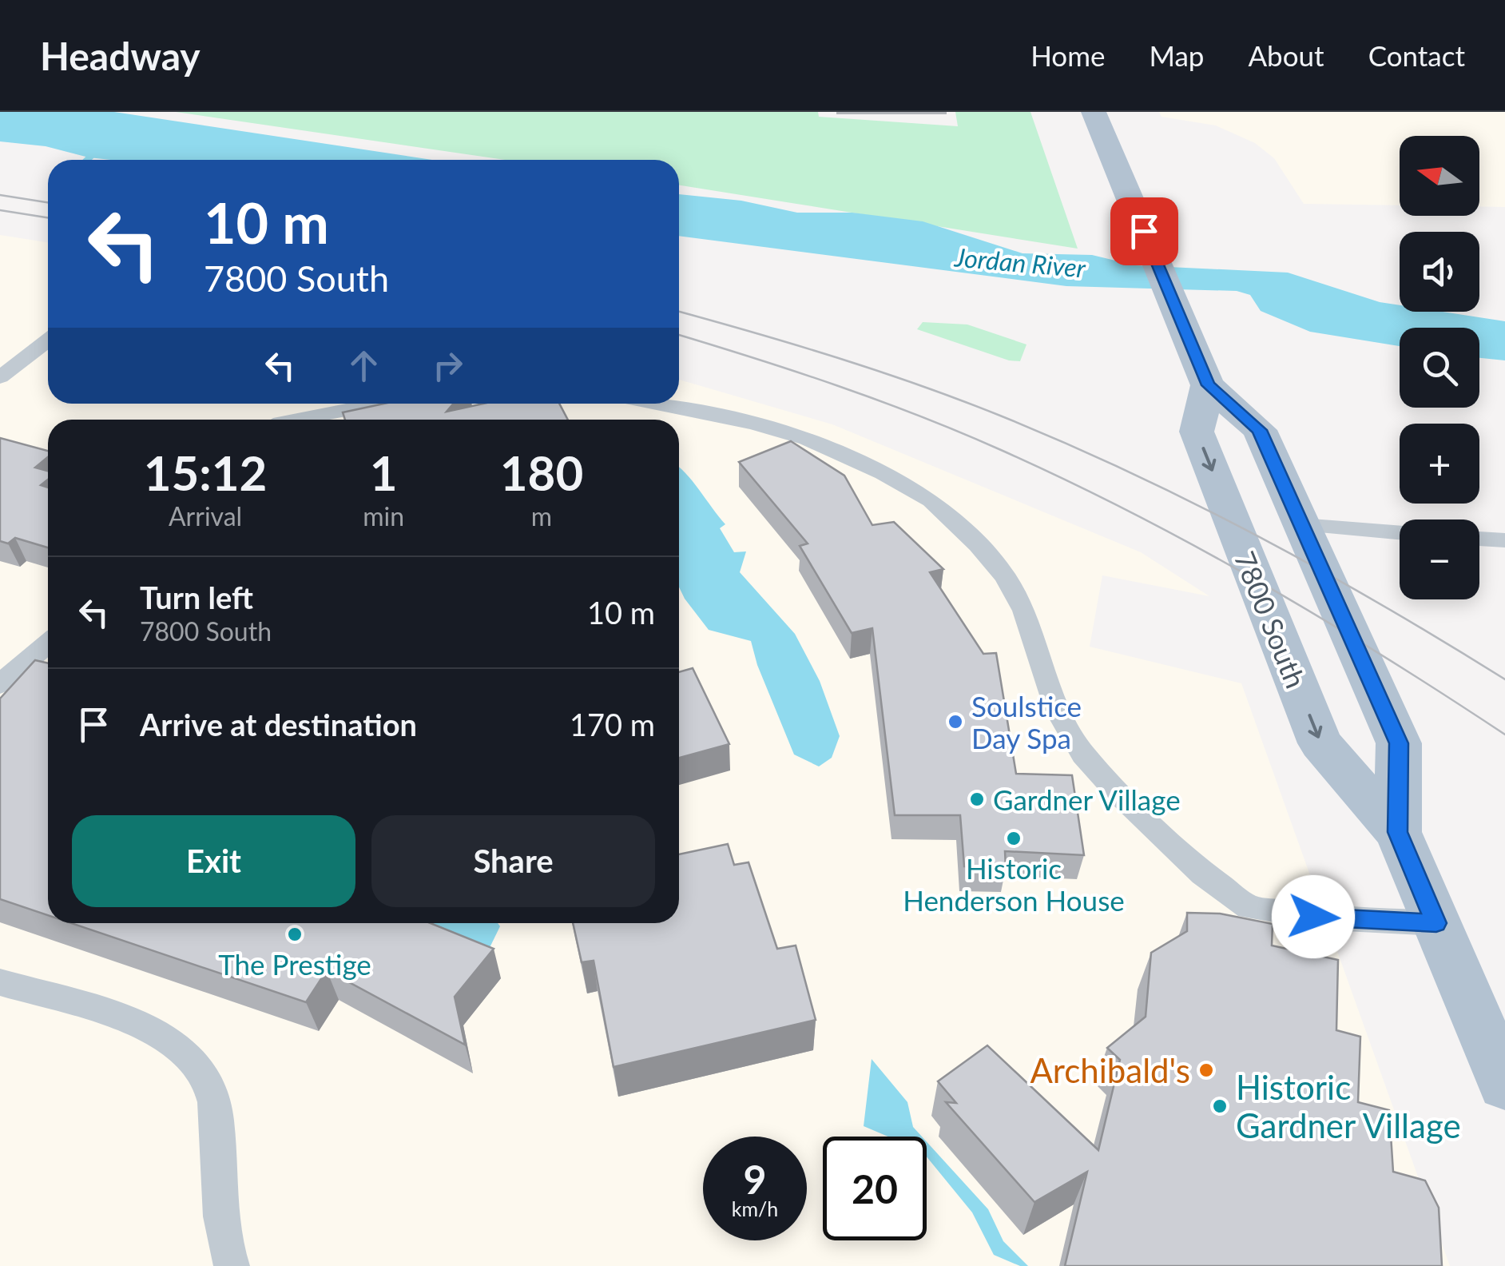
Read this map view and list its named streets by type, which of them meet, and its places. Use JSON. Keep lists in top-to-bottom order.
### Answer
{
  "streets": {
    "main road": ["7800 South"]
  },
  "water": ["Jordan River"],
  "places": [
    "Soulstice Day Spa",
    "Gardner Village",
    "Historic Henderson House",
    "The Prestige",
    "Archibald's",
    "Historic Gardner Village"
  ],
  "north": "left",
  "page": {
    "header": "Headway",
    "nav": [
      "Home",
      "Map",
      "About",
      "Contact"
    ],
    "map_buttons": ["+", "−"],
    "turn": ["10 m", "7800 South"],
    "eta": [
      "15:12",
      "Arrival",
      "1",
      "min",
      "180",
      "m"
    ],
    "list": [
      {
        "name": "Turn left",
        "note": "7800 South",
        "value": "10 m"
      },
      {
        "name": "Arrive at destination",
        "value": "170 m"
      }
    ],
    "buttons": ["Exit", "Share"],
    "speed": "9 km/h",
    "limit": "20"
  }
}
